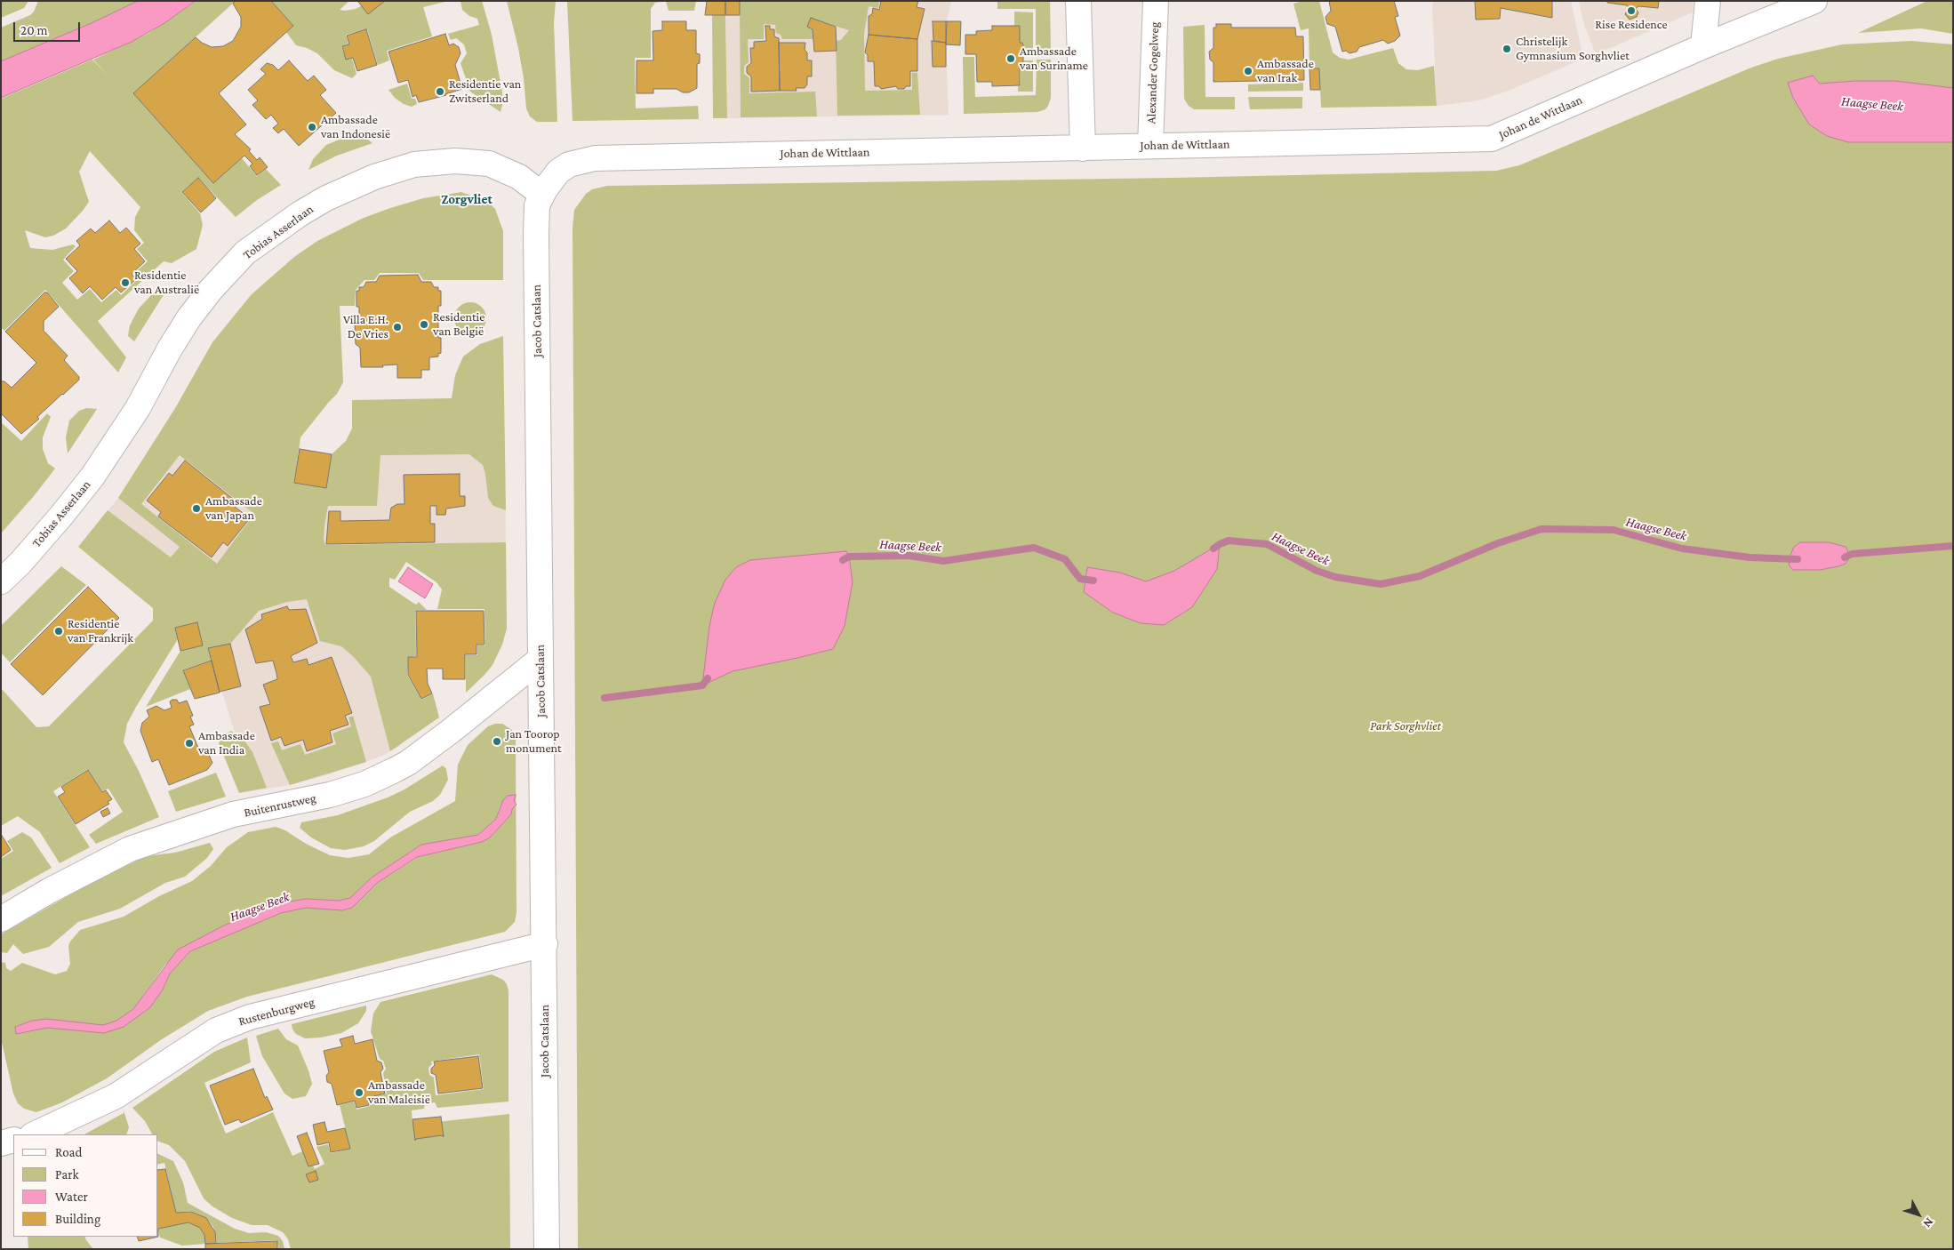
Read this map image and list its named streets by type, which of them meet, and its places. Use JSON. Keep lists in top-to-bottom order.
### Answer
{
  "streets": {
    "street": [
      "Alexander Gogelweg",
      "Johan de Wittlaan",
      "Tobias Asserlaan",
      "Jacob Catslaan",
      "Buitenrustweg",
      "Rustenburgweg"
    ]
  },
  "crossings": [
    ["Alexander Gogelweg", "Johan de Wittlaan"],
    ["Johan de Wittlaan", "Tobias Asserlaan"],
    ["Johan de Wittlaan", "Jacob Catslaan"],
    ["Tobias Asserlaan", "Jacob Catslaan"],
    ["Jacob Catslaan", "Buitenrustweg"],
    ["Jacob Catslaan", "Rustenburgweg"]
  ],
  "districts": ["Zorgvliet"],
  "water": ["Haagse Beek"],
  "parks": ["Park Sorghvliet"],
  "places": [
    "Rise Residence",
    "Christelijk Gymnasium Sorghvliet",
    "Ambassade van Suriname",
    "Ambassade van Irak",
    "Residentie van Zwitserland",
    "Ambassade van Indonesië",
    "Residentie van Australië",
    "Residentie van België",
    "Villa E.H. De Vries",
    "Ambassade van Japan",
    "Residentie van Frankrijk",
    "Jan Toorop monument",
    "Ambassade van India",
    "Ambassade van Maleisië"
  ],
  "legend": [
    "Road",
    "Park",
    "Water",
    "Building"
  ],
  "scale_bar": "20 m",
  "north": "bottom right"
}
